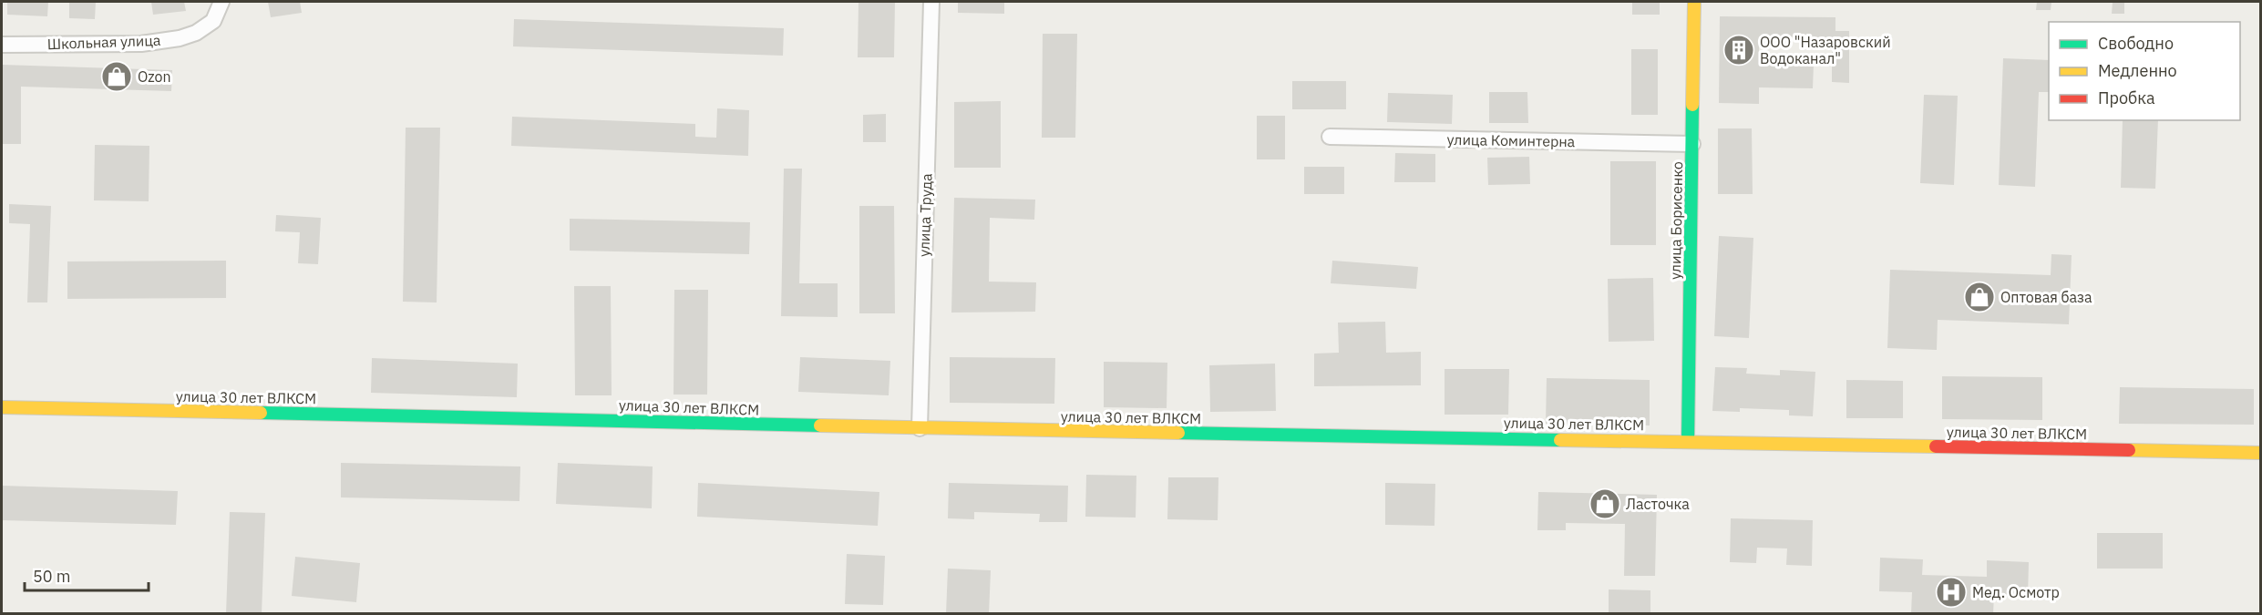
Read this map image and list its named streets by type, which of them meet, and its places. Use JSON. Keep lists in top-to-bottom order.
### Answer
{
  "streets": {
    "street": [
      "Школьная улица",
      "улица Коминтерна",
      "улица Труда",
      "улица Борисенко",
      "улица 30 лет ВЛКСМ"
    ]
  },
  "crossings": [
    ["улица Коминтерна", "улица Борисенко"],
    ["улица Труда", "улица 30 лет ВЛКСМ"],
    ["улица Борисенко", "улица 30 лет ВЛКСМ"]
  ],
  "places": {
    "building": ["ООО \"Назаровский Водоканал\""],
    "shop": ["Ozon", "Оптовая база", "Ласточка"],
    "hospital": ["Мед. Осмотр"]
  },
  "legend": ["Свободно", "Медленно", "Пробка"],
  "scale_bar": "50 m"
}
